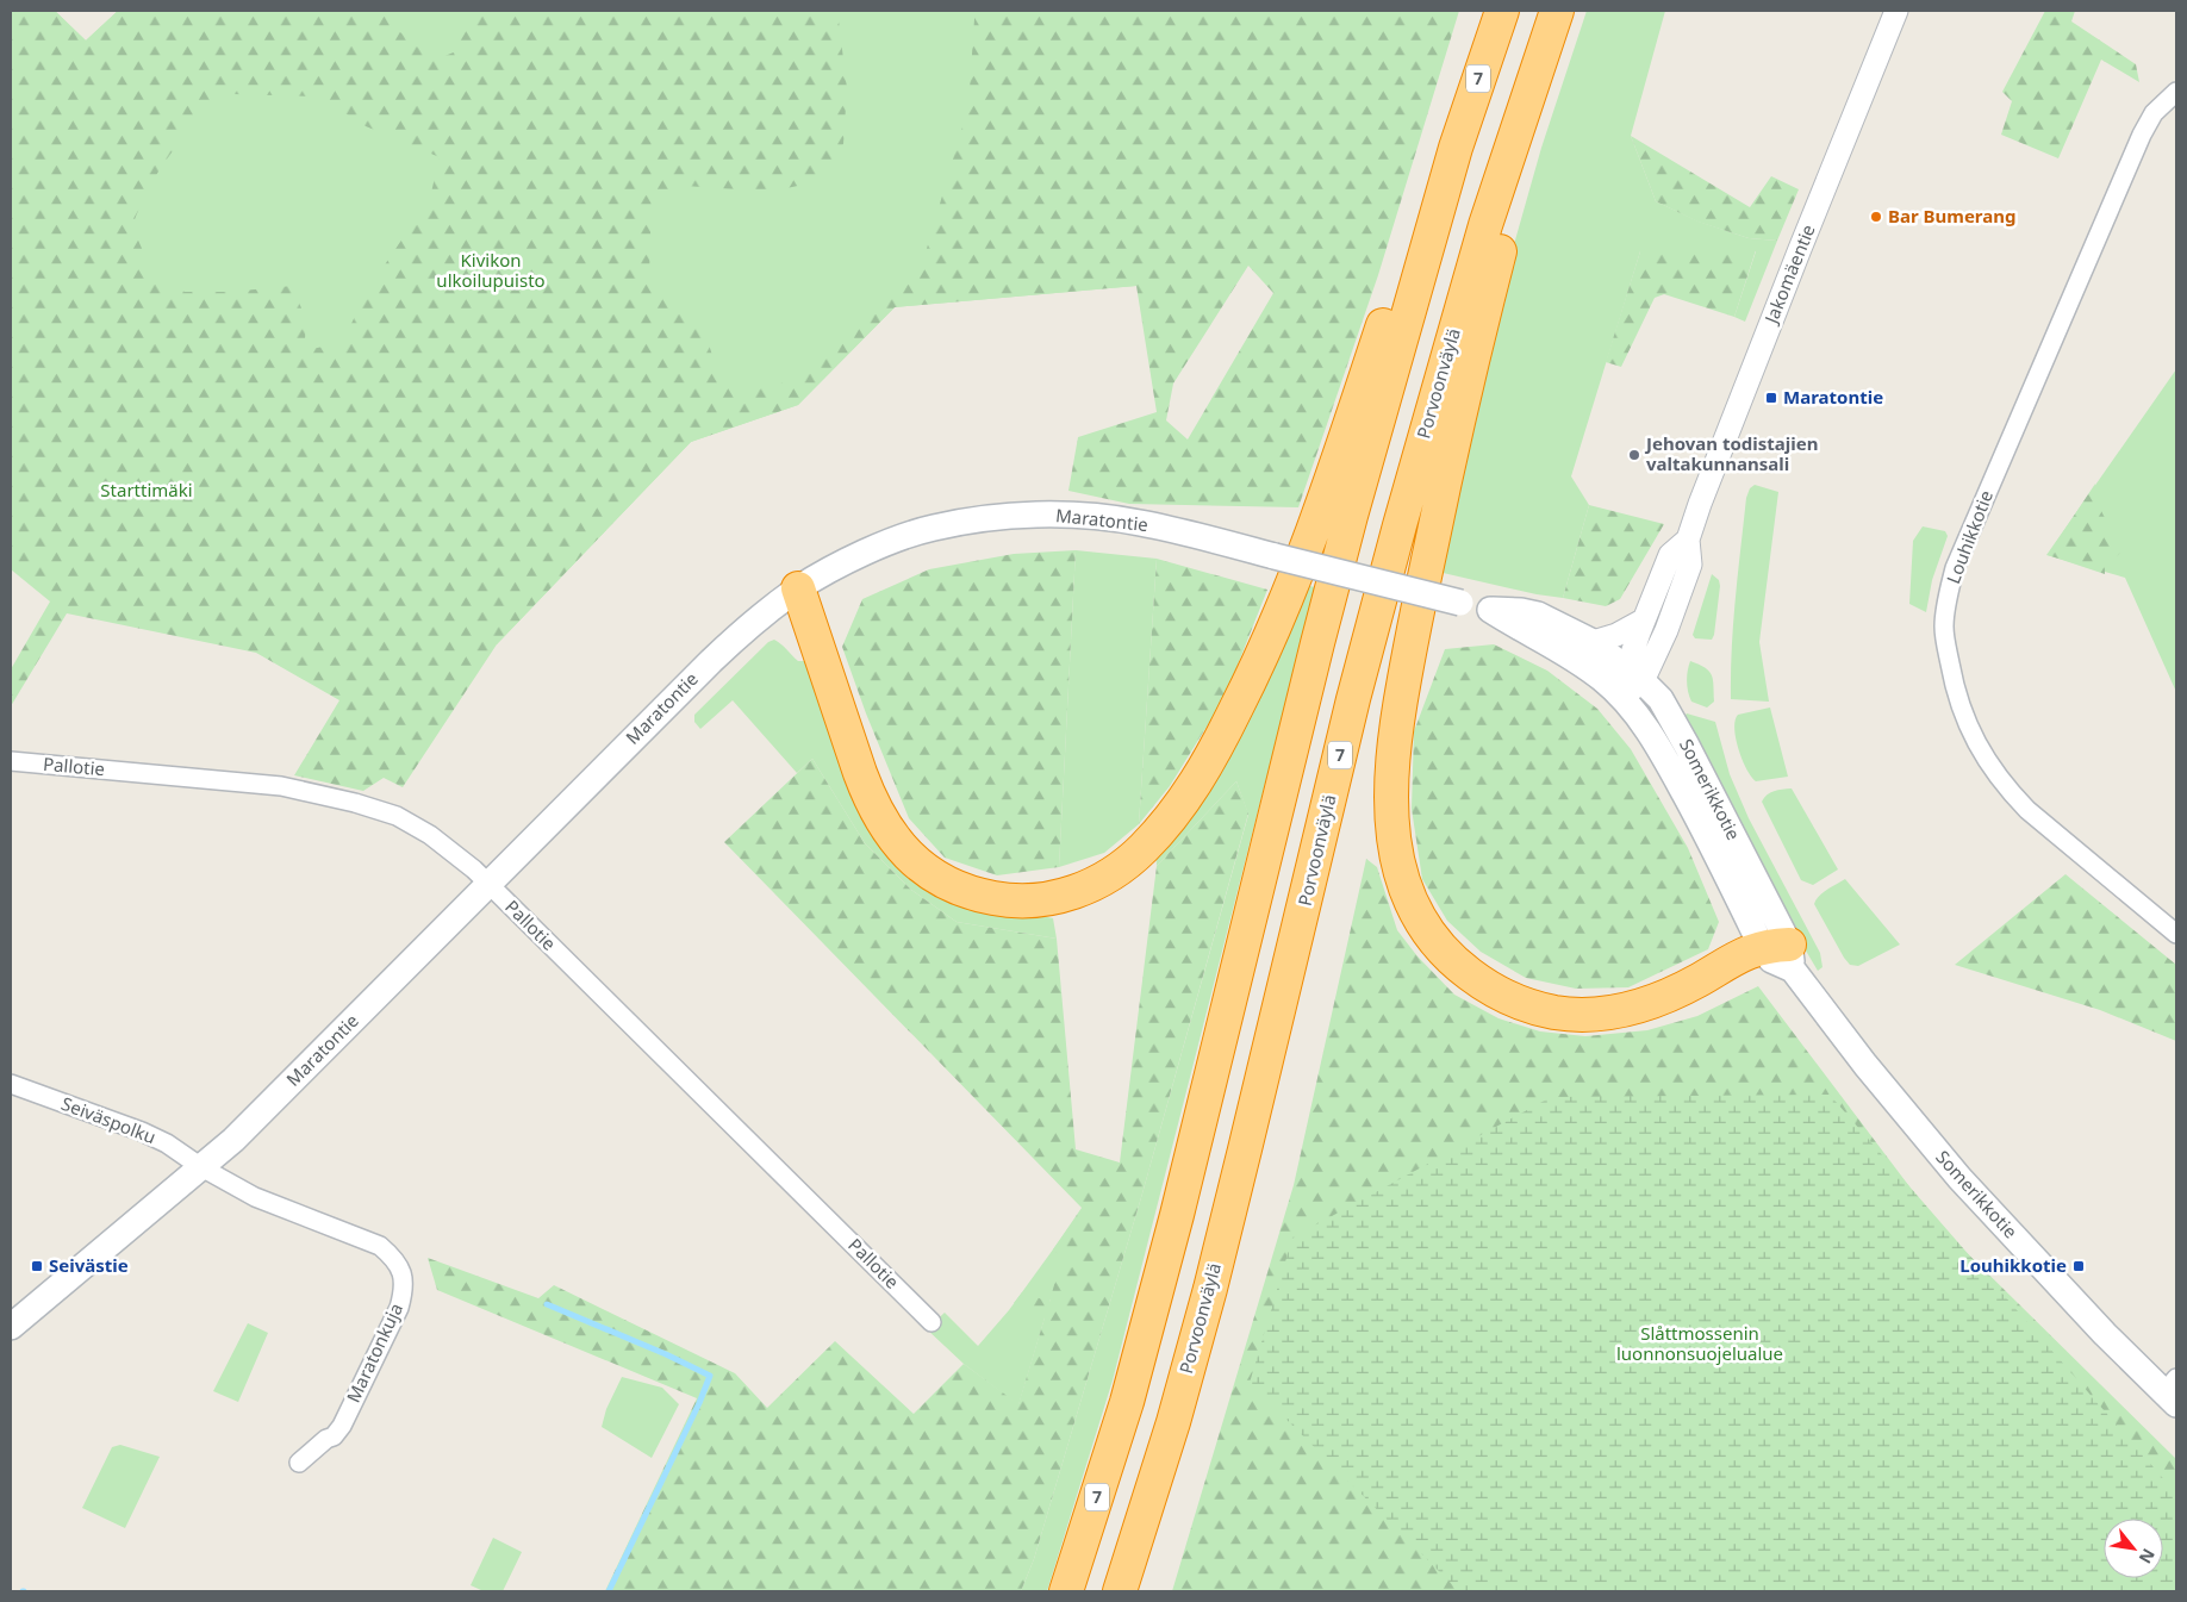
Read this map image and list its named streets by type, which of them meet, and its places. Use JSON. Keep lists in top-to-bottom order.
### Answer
{
  "streets": {
    "highway": ["7", "Porvoonväylä"],
    "main road": ["Maratontie", "Somerikkotie"],
    "street": [
      "Jakomäentie",
      "Louhikkotie",
      "Pallotie",
      "Seiväspolku",
      "Maratonkuja"
    ]
  },
  "crossings": [
    ["Jakomäentie", "Maratontie"],
    ["Jakomäentie", "Somerikkotie"],
    ["Maratontie", "Pallotie"],
    ["Maratontie", "Somerikkotie"],
    ["Maratontie", "Seiväspolku"],
    ["Maratontie", "Maratonkuja"],
    ["Seiväspolku", "Maratonkuja"]
  ],
  "parks": ["Kivikon ulkoilupuisto", "Starttimäki", "Slåttmossenin luonnonsuojelualue"],
  "places": {
    "other": ["Bar Bumerang", "Jehovan todistajien valtakunnansali"],
    "transit": ["Maratontie", "Seivästie", "Louhikkotie"]
  },
  "north": "bottom right"
}
